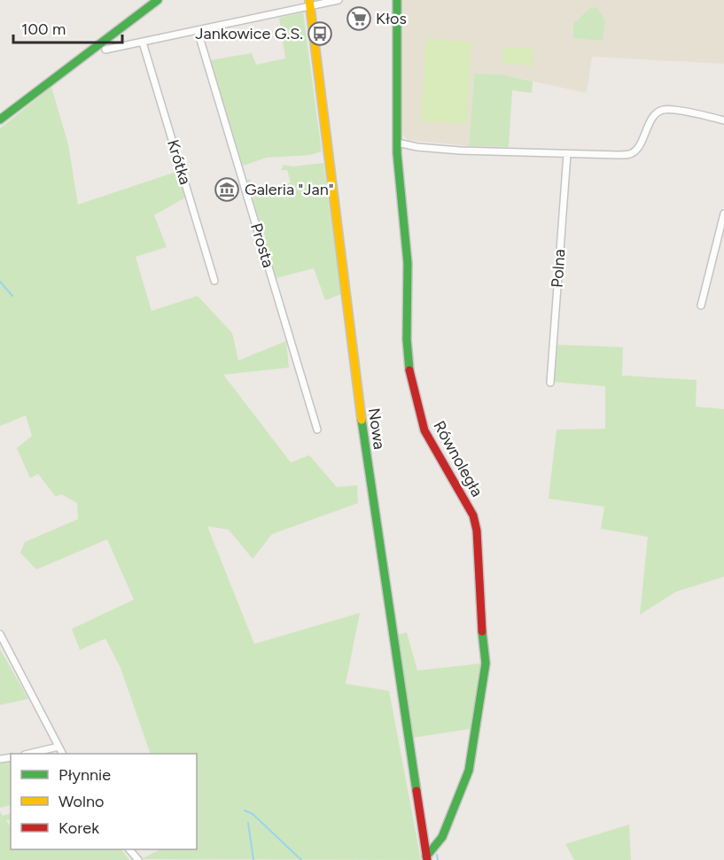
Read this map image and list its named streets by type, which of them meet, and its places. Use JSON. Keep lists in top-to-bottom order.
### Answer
{
  "streets": {
    "street": [
      "Krótka",
      "Prosta",
      "Polna",
      "Nowa",
      "Równoległa"
    ]
  },
  "crossings": [
    ["Nowa", "Równoległa"]
  ],
  "places": {
    "supermarket": ["Kłos"],
    "bus stop": ["Jankowice G.S."],
    "museum": ["Galeria \"Jan\""]
  },
  "legend": ["Płynnie", "Wolno", "Korek"],
  "scale_bar": "100 m"
}
